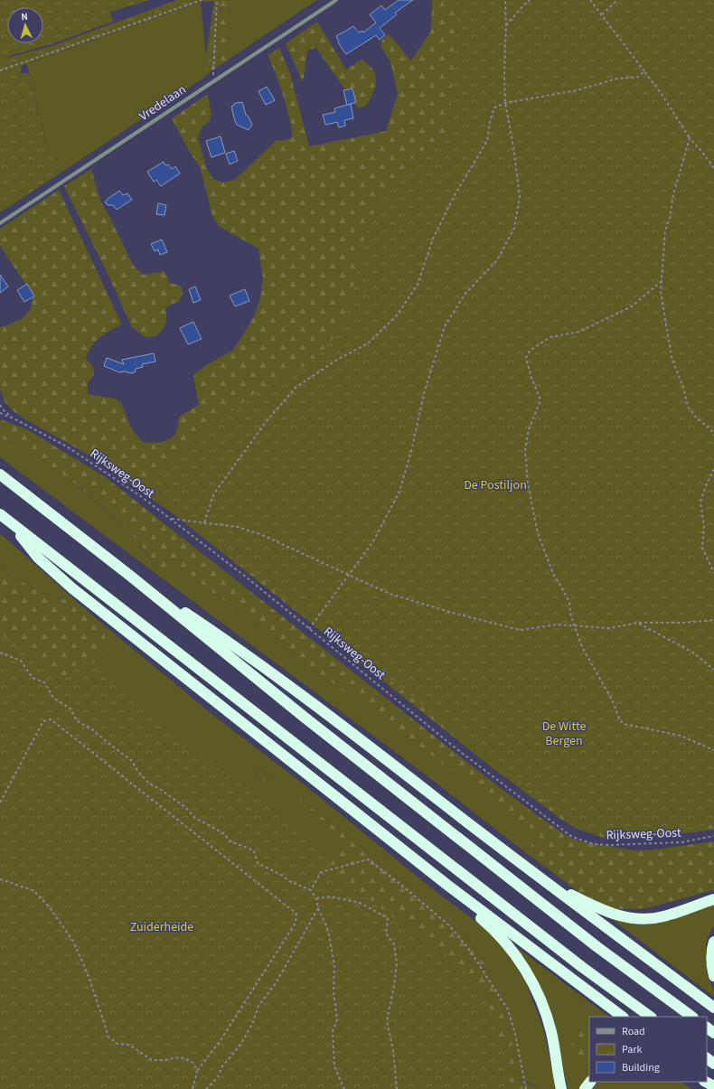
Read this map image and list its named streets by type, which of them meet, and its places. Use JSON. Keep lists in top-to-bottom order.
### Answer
{
  "streets": {
    "street": ["Vredelaan"],
    "path": ["Rijksweg-Oost"]
  },
  "parks": ["De Postiljon", "De Witte Bergen", "Zuiderheide"],
  "legend": ["Road", "Park", "Building"],
  "north": "top"
}
